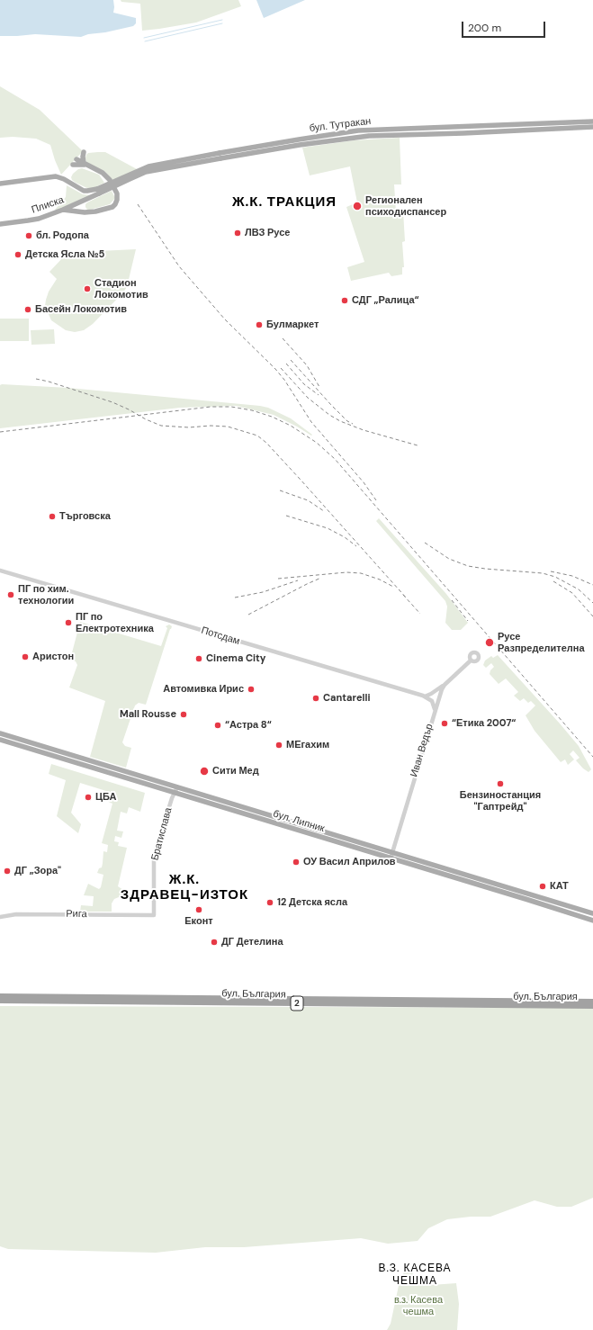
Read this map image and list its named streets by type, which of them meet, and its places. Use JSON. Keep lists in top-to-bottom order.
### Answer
{
  "streets": {
    "highway": ["бул. България", "2"],
    "main road": ["бул. Тутракан", "Плиска", "бул. Липник"],
    "street": [
      "Потсдам",
      "Иван Ведър",
      "Братислава",
      "Рига"
    ]
  },
  "crossings": [
    ["бул. Тутракан", "Плиска"],
    ["Потсдам", "Иван Ведър"],
    ["Иван Ведър", "бул. Липник"],
    ["бул. Липник", "Братислава"],
    ["Братислава", "Рига"]
  ],
  "districts": ["Ж.К. ТРАКЦИЯ", "Ж.К. ЗДРАВЕЦ-ИЗТОК", "В.З. КАСЕВА ЧЕШМА"],
  "parks": ["в.з. Касева чешма"],
  "places": [
    "Регионален психодиспансер",
    "ЛВЗ Русе",
    "бл. Родопа",
    "Детска Ясла №5",
    "Стадион Локомотив",
    "СДГ „Ралица“",
    "Басейн Локомотив",
    "Булмаркет",
    "Търговска",
    "ПГ по хим. технологии",
    "ПГ по Електротехника",
    "Русе Разпределителна",
    "Аристон",
    "Cinema City",
    "Автомивка Ирис",
    "Cantarelli",
    "Mall Rousse",
    "“Етика 2007“",
    "“Астра 8“",
    "МЕгахим",
    "Сити Мед",
    "Бензиностанция \"Гаптрейд\"",
    "ЦБА",
    "ОУ Васил Априлов",
    "ДГ „Зора\"",
    "КАТ",
    "12 Детска ясла",
    "Еконт",
    "ДГ Детелина"
  ],
  "scale_bar": "200 m"
}
